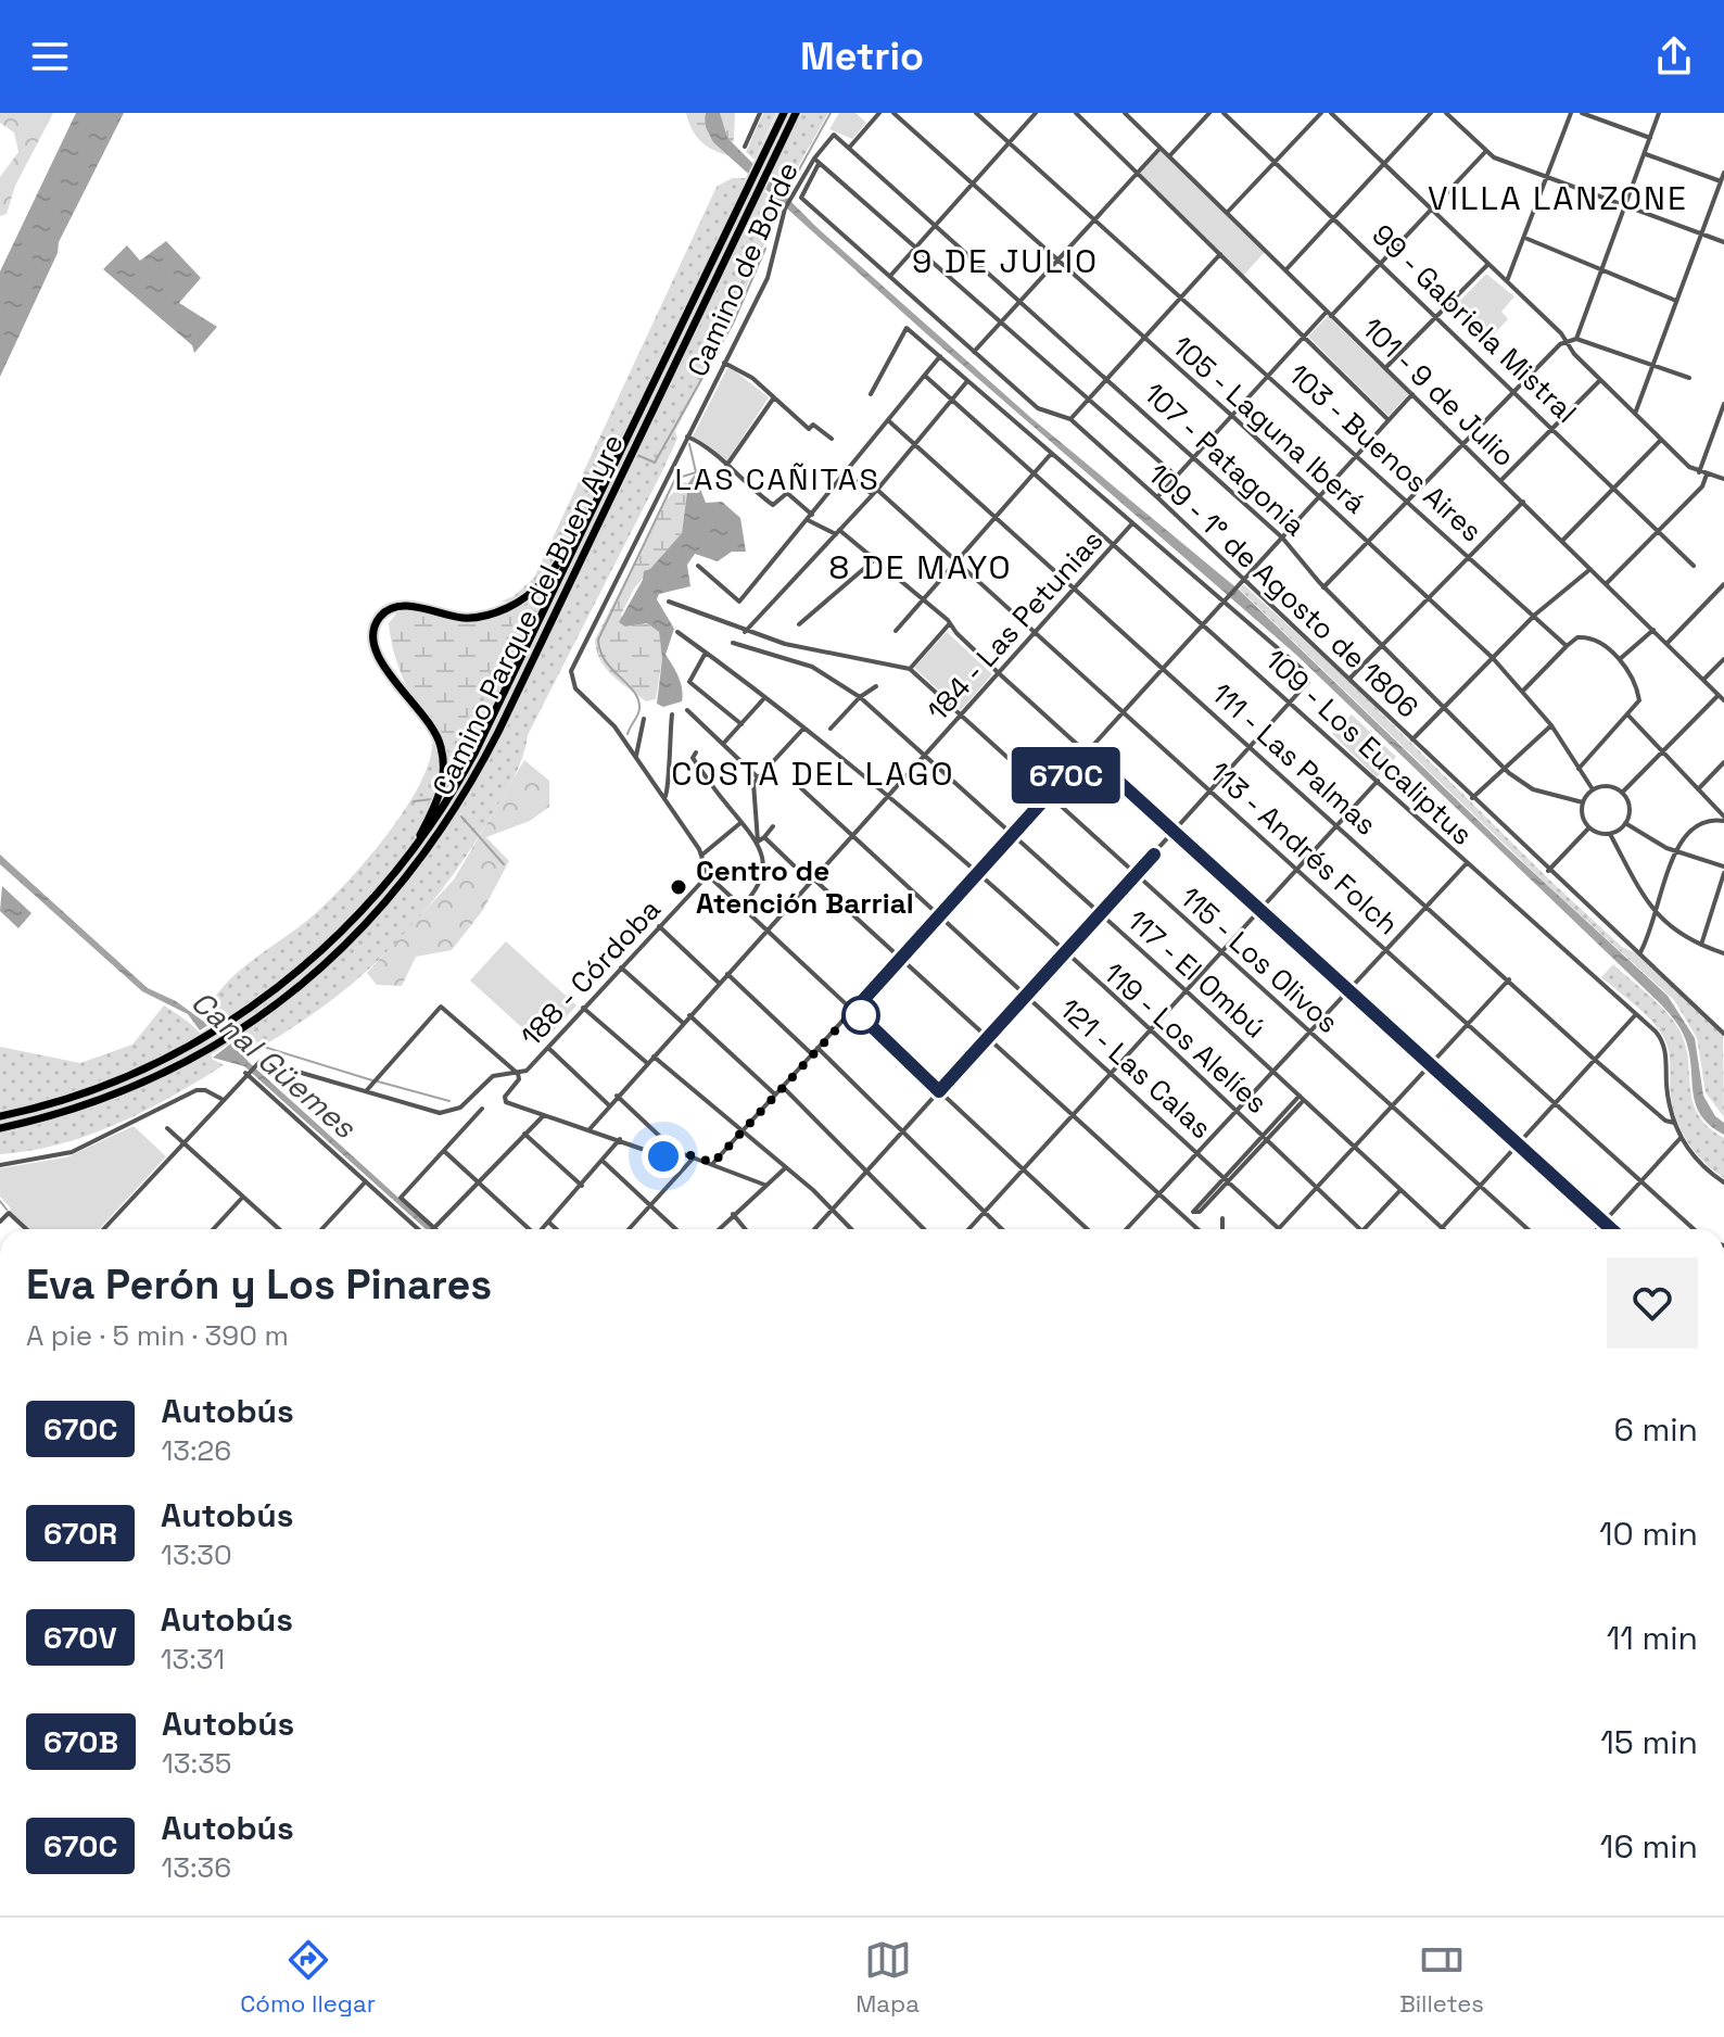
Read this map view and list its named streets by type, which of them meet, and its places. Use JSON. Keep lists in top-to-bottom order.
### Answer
{
  "streets": {
    "highway": ["Camino Parque del Buen Ayre"],
    "street": [
      "Camino de Borde",
      "99 - Gabriela Mistral",
      "101 - 9 de Julio",
      "105 - Laguna Iberá",
      "103 - Buenos Aires",
      "107 - Patagonia",
      "109 - 1° de Agosto de 1806",
      "184 - Las Petunias",
      "109 - Los Eucaliptus",
      "111 - Las Palmas",
      "113 - Andrés Folch",
      "115 - Los Olivos",
      "188 - Córdoba",
      "117 - El Ombú",
      "119 - Los Alelíes",
      "121 - Las Calas"
    ]
  },
  "crossings": [
    ["Camino de Borde", "107 - Patagonia"],
    ["Camino de Borde", "109 - 1° de Agosto de 1806"],
    ["Camino de Borde", "188 - Córdoba"],
    ["105 - Laguna Iberá", "107 - Patagonia"],
    ["184 - Las Petunias", "109 - Los Eucaliptus"],
    ["184 - Las Petunias", "111 - Las Palmas"],
    ["184 - Las Petunias", "113 - Andrés Folch"],
    ["184 - Las Petunias", "115 - Los Olivos"],
    ["184 - Las Petunias", "117 - El Ombú"],
    ["184 - Las Petunias", "119 - Los Alelíes"],
    ["184 - Las Petunias", "121 - Las Calas"],
    ["109 - Los Eucaliptus", "111 - Las Palmas"]
  ],
  "districts": [
    "VILLA LANZONE",
    "9 DE JULIO",
    "LAS CAÑITAS",
    "8 DE MAYO",
    "COSTA DEL LAGO"
  ],
  "water": ["Canal Güemes"],
  "places": ["Centro de Atención Barrial"],
  "lines": ["bus line 670C"],
  "page": {
    "header": "Metrio",
    "on_map": "670C",
    "heading": ["Eva Perón y Los Pinares", "A pie · 5 min · 390 m"],
    "list": [
      {
        "mark": "670C",
        "name": "Autobús",
        "note": "13:26",
        "value": "6 min"
      },
      {
        "mark": "670R",
        "name": "Autobús",
        "note": "13:30",
        "value": "10 min"
      },
      {
        "mark": "670V",
        "name": "Autobús",
        "note": "13:31",
        "value": "11 min"
      },
      {
        "mark": "670B",
        "name": "Autobús",
        "note": "13:35",
        "value": "15 min"
      },
      {
        "mark": "670C",
        "name": "Autobús",
        "note": "13:36",
        "value": "16 min"
      }
    ],
    "tabs": ["Cómo llegar", "Mapa", "Billetes"]
  }
}
